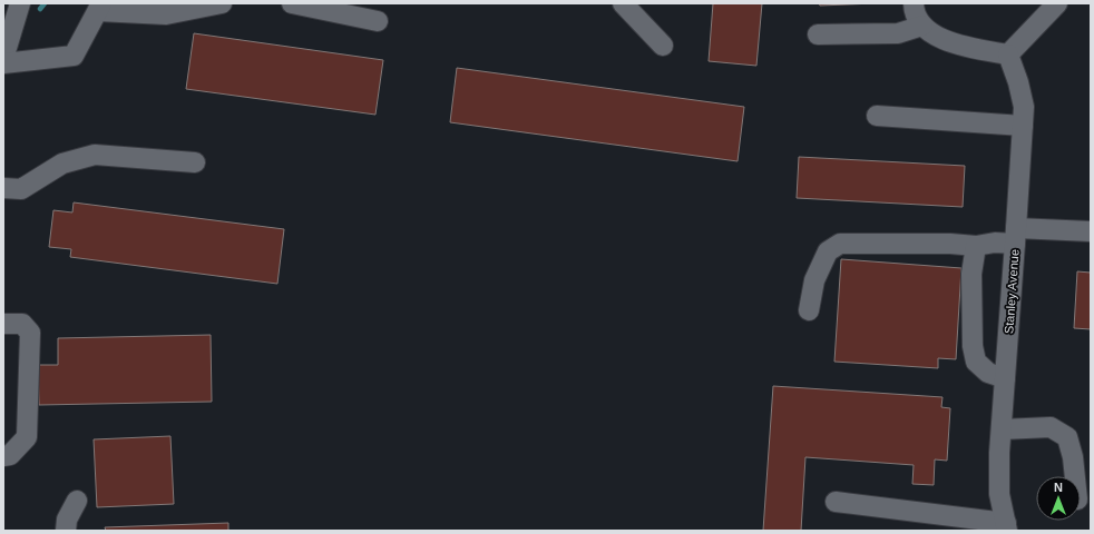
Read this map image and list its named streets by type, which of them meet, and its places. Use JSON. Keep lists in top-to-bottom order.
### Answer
{
  "streets": {
    "street": ["Stanley Avenue"]
  },
  "north": "top"
}
